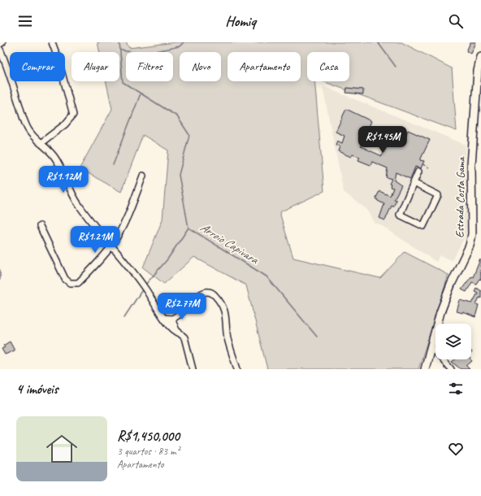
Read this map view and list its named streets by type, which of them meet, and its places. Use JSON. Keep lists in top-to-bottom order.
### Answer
{
  "streets": {
    "main road": ["Estrada Costa Gama"]
  },
  "water": ["Arroio Capivara"],
  "page": {
    "header": "Homiq",
    "chip": [
      "Comprar",
      "Alugar",
      "Filtros",
      "Novo",
      "Apartamento",
      "Casa"
    ],
    "price": [
      "R$1.45M",
      "R$1.12M",
      "R$1.21M",
      "R$2.77M"
    ],
    "heading": "4 imóveis",
    "list": [
      {
        "name": "R$1,450,000",
        "note": "3 quartos · 83 m² · Apartamento"
      }
    ]
  }
}
